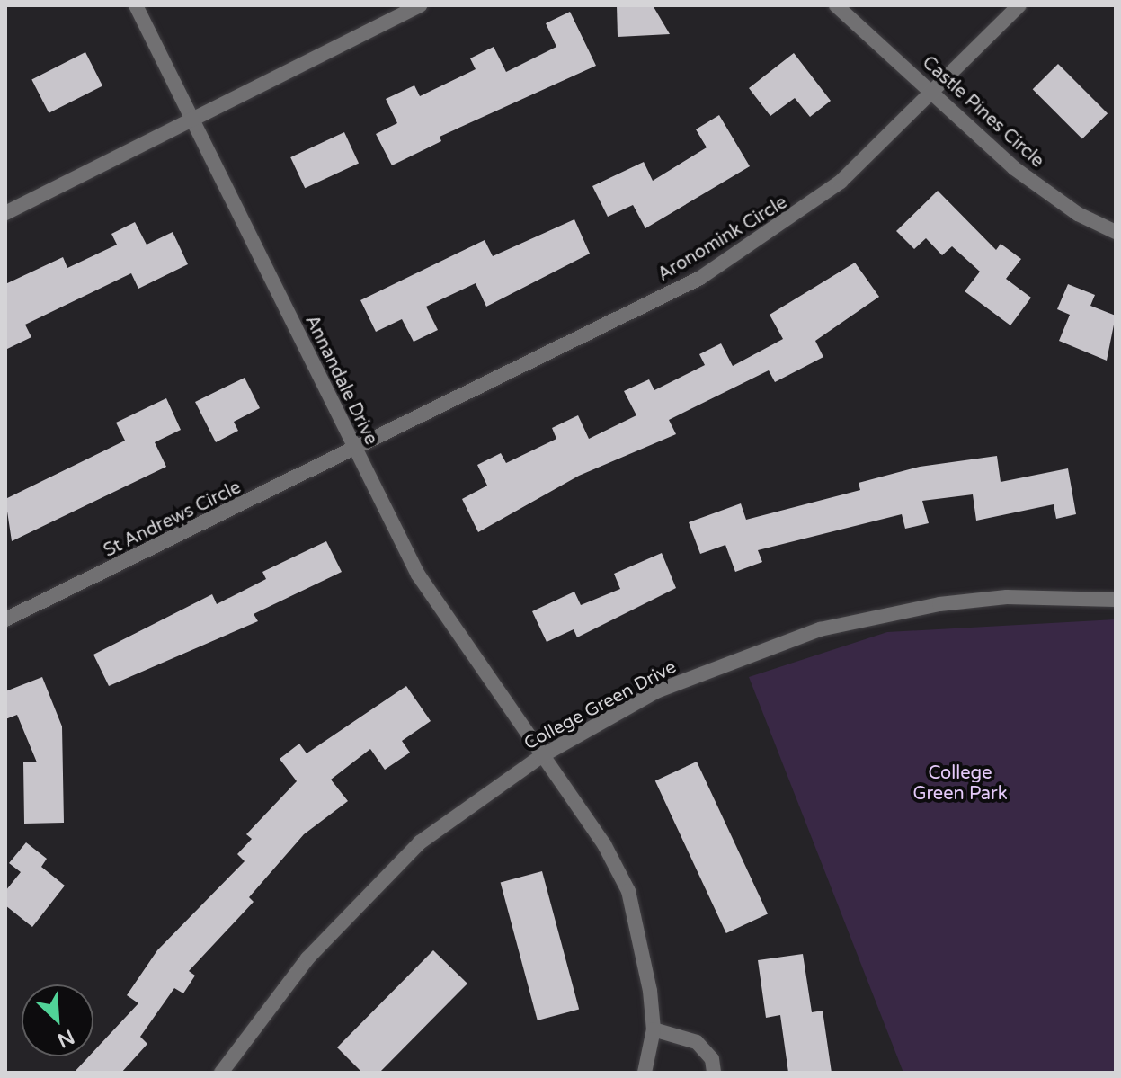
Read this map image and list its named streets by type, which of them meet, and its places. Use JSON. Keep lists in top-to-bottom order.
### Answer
{
  "streets": {
    "street": [
      "Castle Pines Circle",
      "Aronomink Circle",
      "Annandale Drive",
      "St Andrews Circle",
      "College Green Drive"
    ]
  },
  "crossings": [
    ["Castle Pines Circle", "Aronomink Circle"],
    ["Aronomink Circle", "Annandale Drive"],
    ["Aronomink Circle", "St Andrews Circle"],
    ["Annandale Drive", "St Andrews Circle"],
    ["Annandale Drive", "College Green Drive"]
  ],
  "parks": ["College Green Park"],
  "north": "bottom right"
}
